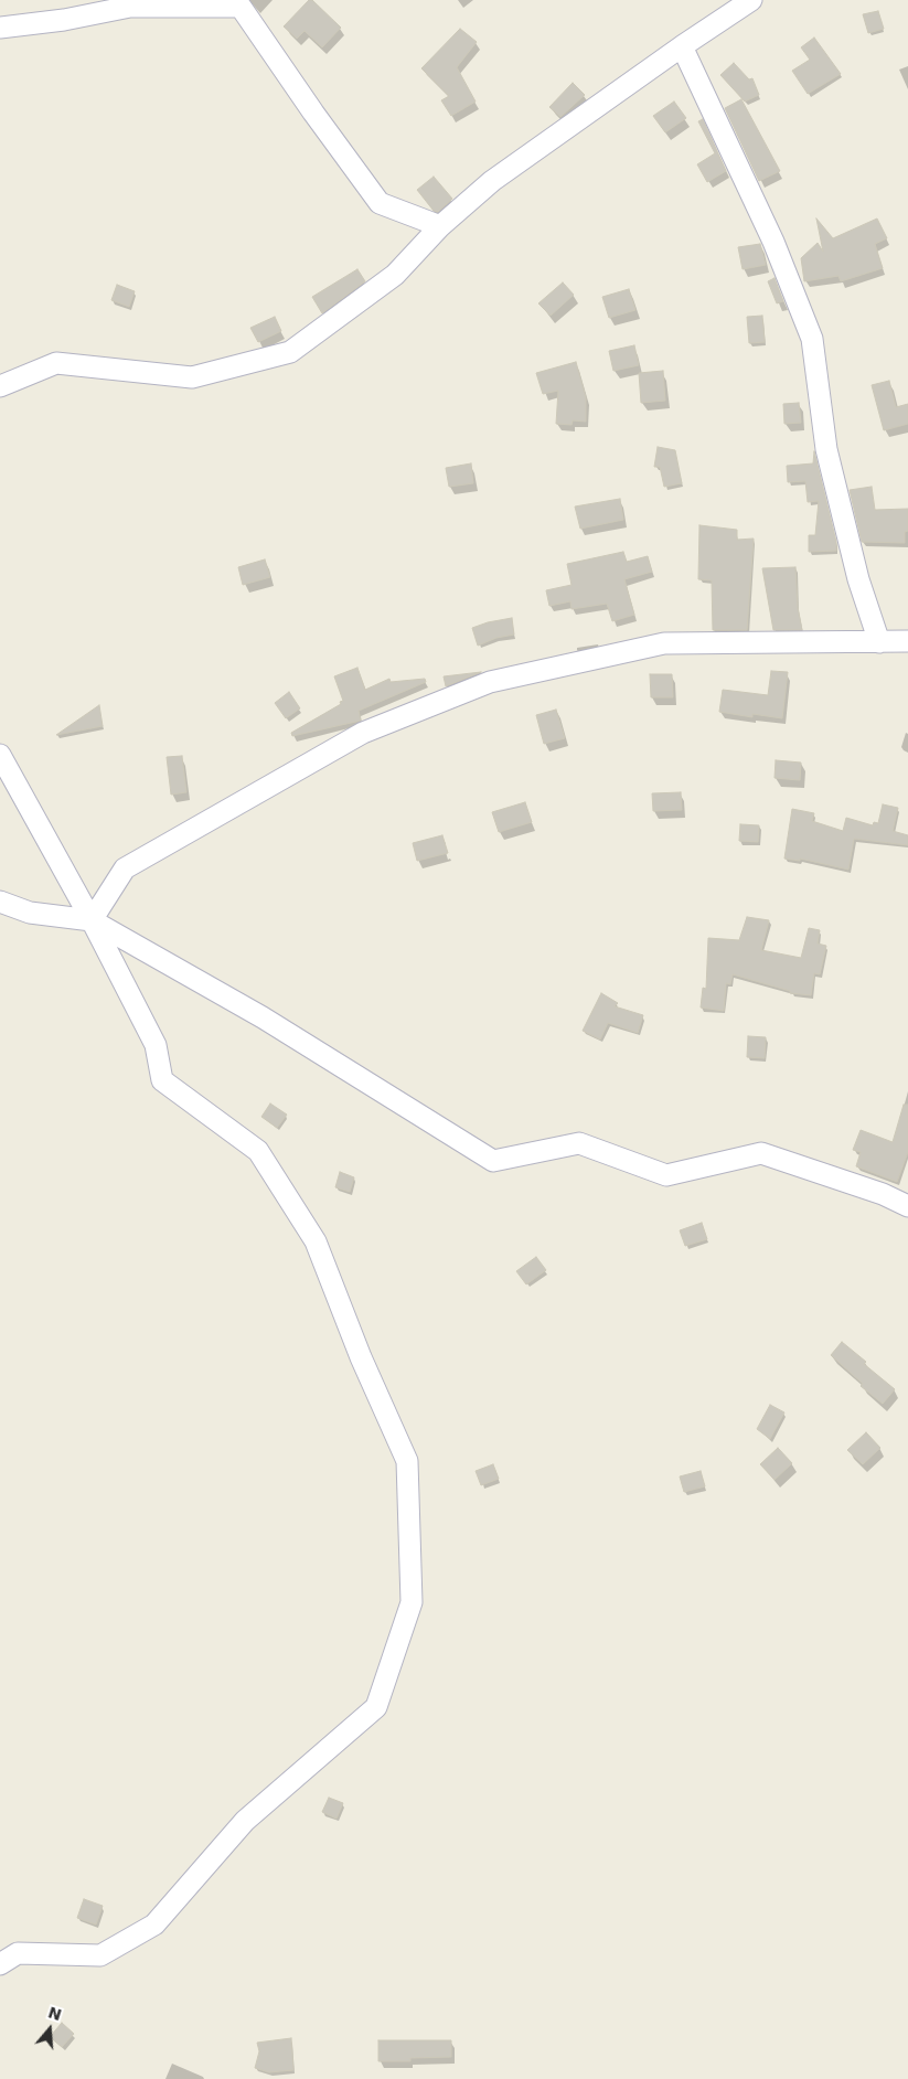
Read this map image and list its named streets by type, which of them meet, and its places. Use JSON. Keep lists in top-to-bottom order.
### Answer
{
  "north": "top"
}
